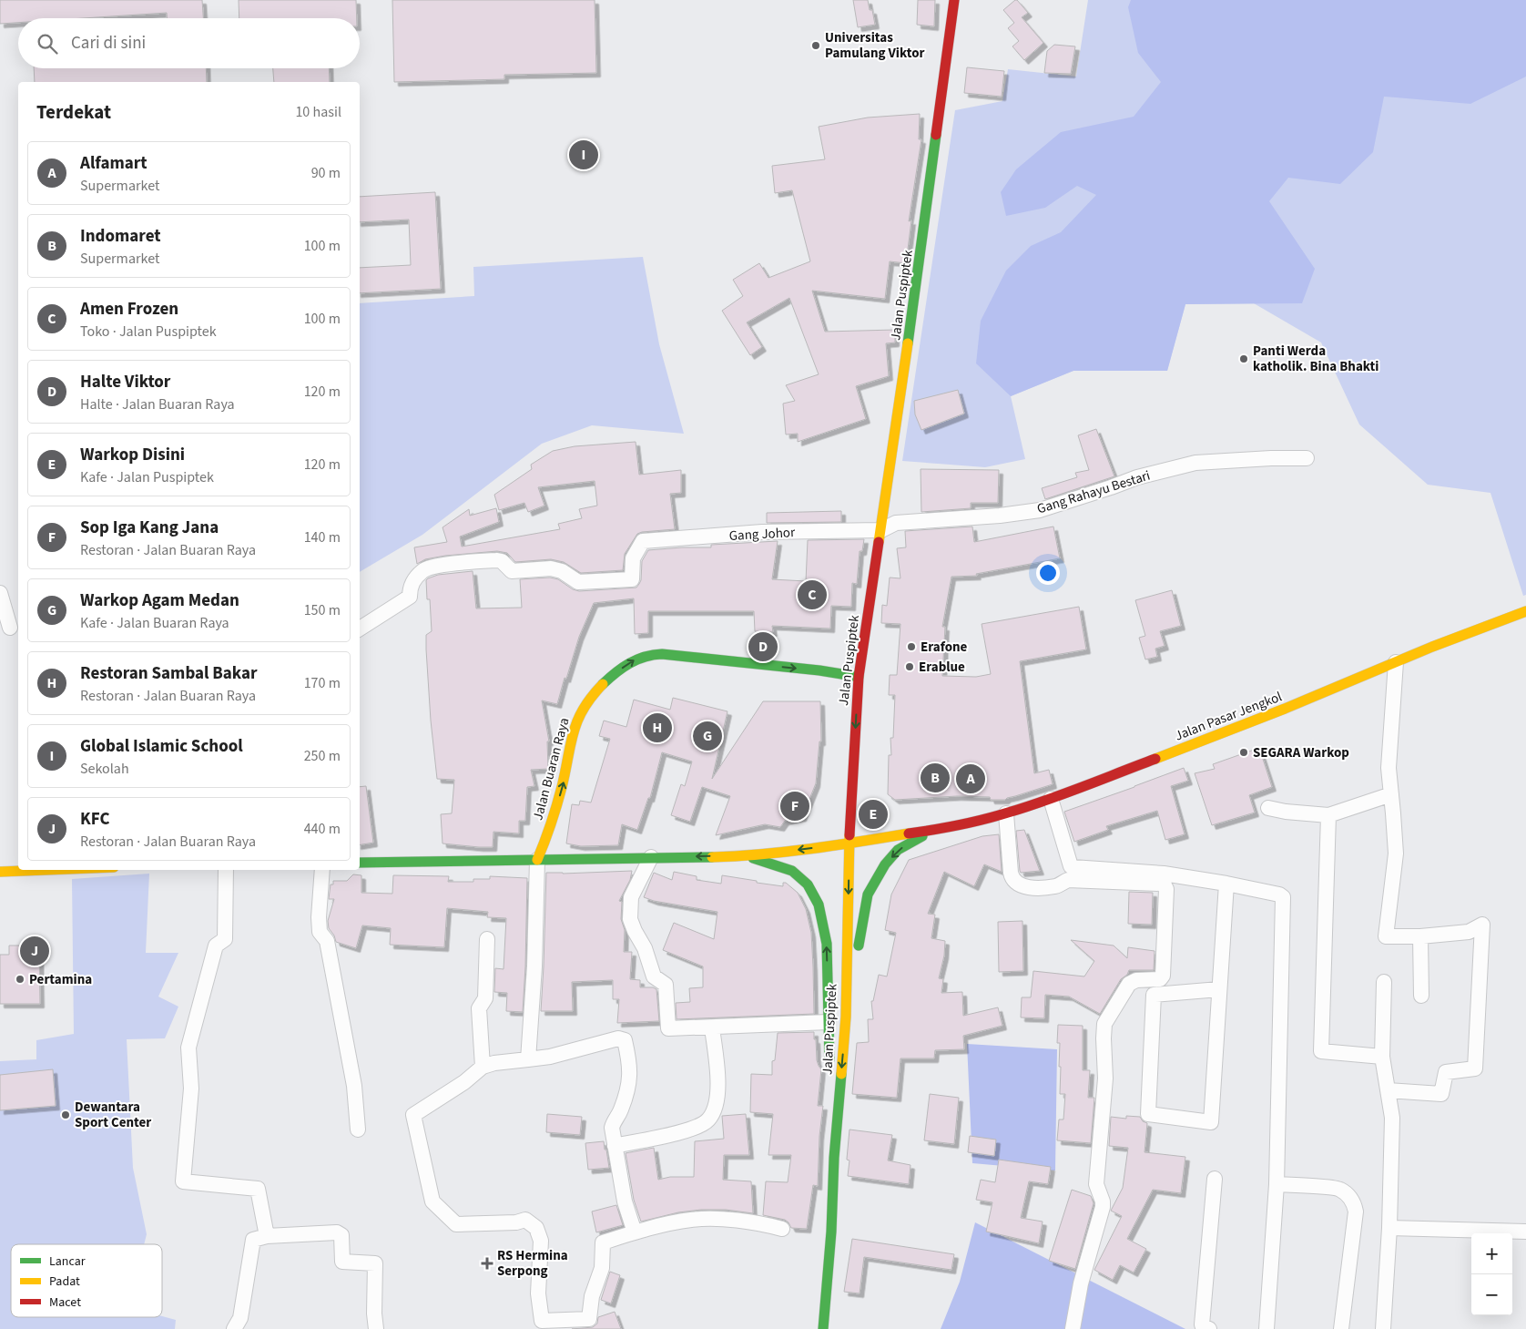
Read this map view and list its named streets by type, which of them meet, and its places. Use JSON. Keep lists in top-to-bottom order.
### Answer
{
  "streets": {
    "main road": ["Jalan Puspiptek", "Jalan Pasar Jengkol", "Jalan Buaran Raya"],
    "street": ["Gang Rahayu Bestari", "Gang Johor"]
  },
  "crossings": [
    ["Jalan Puspiptek", "Gang Rahayu Bestari"],
    ["Jalan Puspiptek", "Gang Johor"],
    ["Jalan Puspiptek", "Jalan Buaran Raya"],
    ["Gang Rahayu Bestari", "Gang Johor"]
  ],
  "one_way": ["Jalan Puspiptek", "Jalan Buaran Raya"],
  "places": {
    "other": [
      "Universitas Pamulang Viktor",
      "Panti Werda katholik. Bina Bhakti",
      "Erafone",
      "Erablue",
      "SEGARA Warkop",
      "Pertamina",
      "Dewantara Sport Center"
    ],
    "health": ["RS Hermina Serpong"]
  },
  "legend": ["Lancar", "Padat", "Macet"],
  "page": {
    "search": "Cari di sini",
    "heading": ["Terdekat", "10 hasil"],
    "pins": [
      "I",
      "C",
      "D",
      "H",
      "G",
      "B",
      "A",
      "F",
      "E",
      "J"
    ],
    "list": [
      {
        "mark": "A",
        "name": "Alfamart",
        "note": "Supermarket",
        "value": "90 m"
      },
      {
        "mark": "B",
        "name": "Indomaret",
        "note": "Supermarket",
        "value": "100 m"
      },
      {
        "mark": "C",
        "name": "Amen Frozen",
        "note": "Toko · Jalan Puspiptek",
        "value": "100 m"
      },
      {
        "mark": "D",
        "name": "Halte Viktor",
        "note": "Halte · Jalan Buaran Raya",
        "value": "120 m"
      },
      {
        "mark": "E",
        "name": "Warkop Disini",
        "note": "Kafe · Jalan Puspiptek",
        "value": "120 m"
      },
      {
        "mark": "F",
        "name": "Sop Iga Kang Jana",
        "note": "Restoran · Jalan Buaran Raya",
        "value": "140 m"
      },
      {
        "mark": "G",
        "name": "Warkop Agam Medan",
        "note": "Kafe · Jalan Buaran Raya",
        "value": "150 m"
      },
      {
        "mark": "H",
        "name": "Restoran Sambal Bakar",
        "note": "Restoran · Jalan Buaran Raya",
        "value": "170 m"
      },
      {
        "mark": "I",
        "name": "Global Islamic School",
        "note": "Sekolah",
        "value": "250 m"
      },
      {
        "mark": "J",
        "name": "KFC",
        "note": "Restoran · Jalan Buaran Raya",
        "value": "440 m"
      }
    ],
    "map_buttons": ["+", "−"]
  }
}
